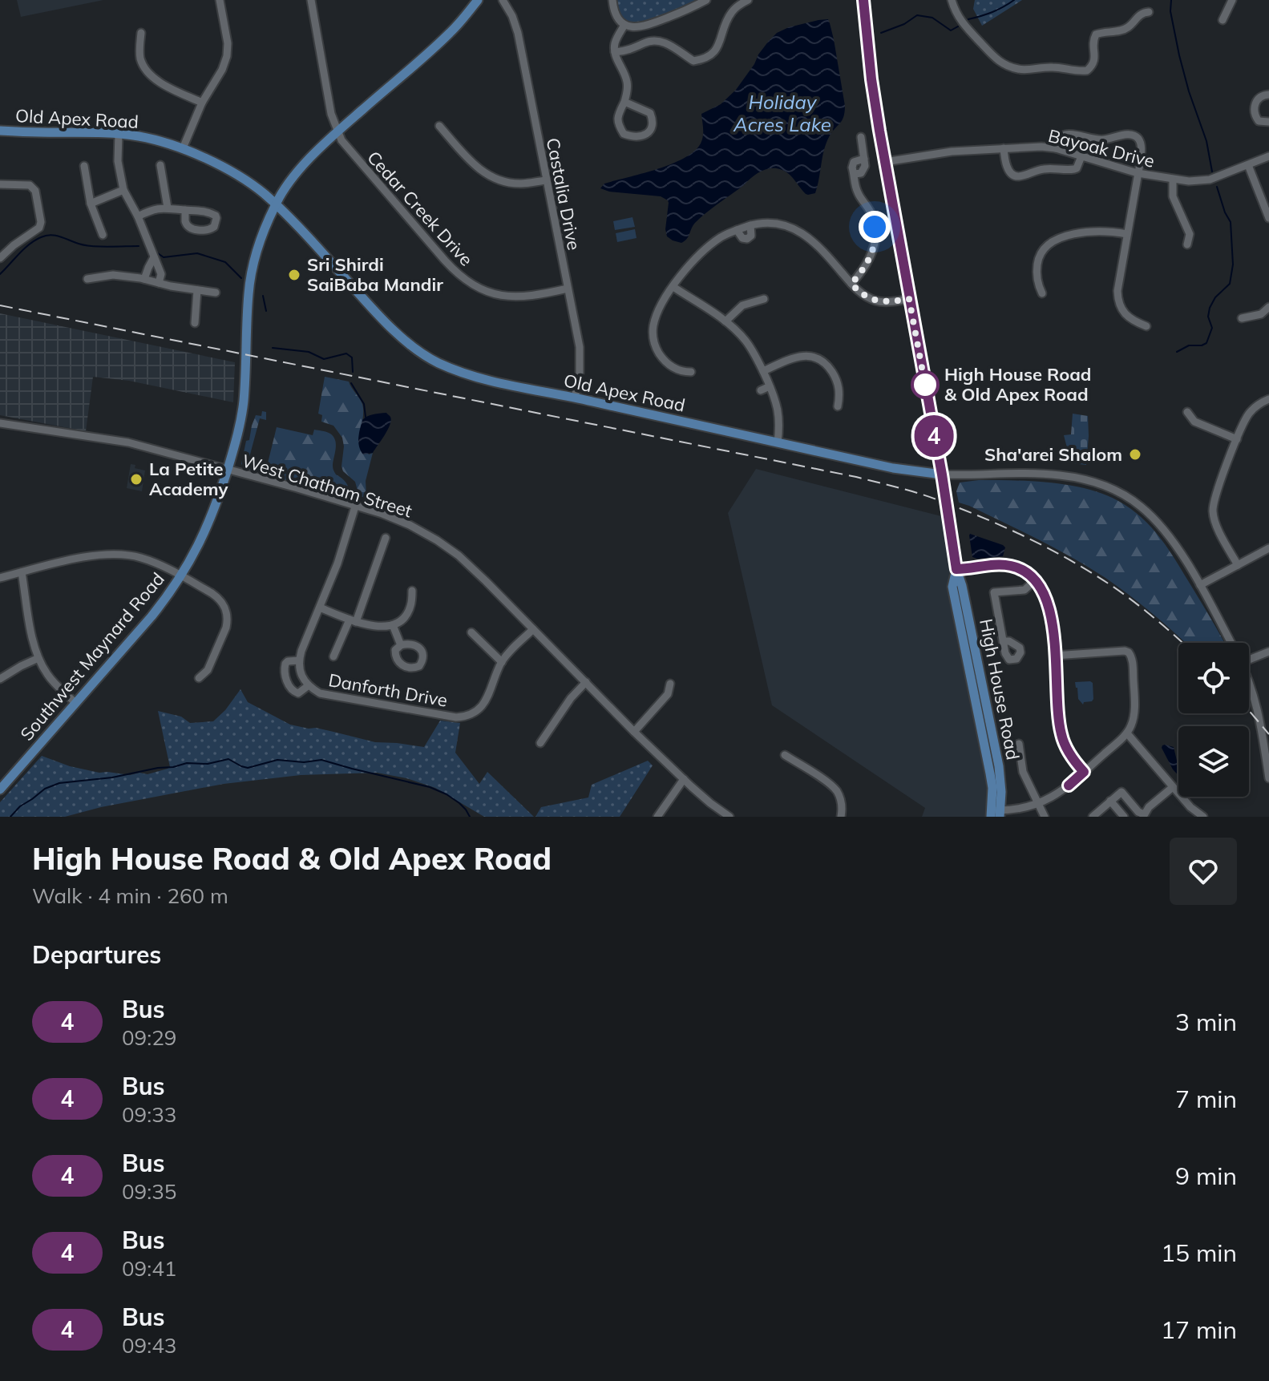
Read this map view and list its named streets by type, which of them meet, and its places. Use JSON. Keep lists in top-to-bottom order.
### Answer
{
  "streets": {
    "main road": ["Old Apex Road", "Southwest Maynard Road", "High House Road"],
    "street": [
      "Bayoak Drive",
      "Castalia Drive",
      "Cedar Creek Drive",
      "West Chatham Street",
      "Danforth Drive"
    ]
  },
  "crossings": [
    ["Old Apex Road", "Castalia Drive"],
    ["Old Apex Road", "Southwest Maynard Road"],
    ["Old Apex Road", "High House Road"],
    ["Bayoak Drive", "High House Road"],
    ["Castalia Drive", "Cedar Creek Drive"],
    ["Cedar Creek Drive", "Southwest Maynard Road"],
    ["West Chatham Street", "Southwest Maynard Road"],
    ["West Chatham Street", "Danforth Drive"]
  ],
  "water": ["Holiday Acres Lake"],
  "places": [
    "Sri Shirdi SaiBaba Mandir",
    "High House Road & Old Apex Road",
    "Sha'arei Shalom",
    "La Petite Academy"
  ],
  "lines": ["bus line 4"],
  "page": {
    "on_map": "4",
    "heading": [
      ["High House Road & Old Apex Road", "Walk · 4 min · 260 m"],
      "Departures"
    ],
    "list": [
      {
        "mark": "4",
        "name": "Bus",
        "note": "09:29",
        "value": "3 min"
      },
      {
        "mark": "4",
        "name": "Bus",
        "note": "09:33",
        "value": "7 min"
      },
      {
        "mark": "4",
        "name": "Bus",
        "note": "09:35",
        "value": "9 min"
      },
      {
        "mark": "4",
        "name": "Bus",
        "note": "09:41",
        "value": "15 min"
      },
      {
        "mark": "4",
        "name": "Bus",
        "note": "09:43",
        "value": "17 min"
      }
    ]
  }
}
